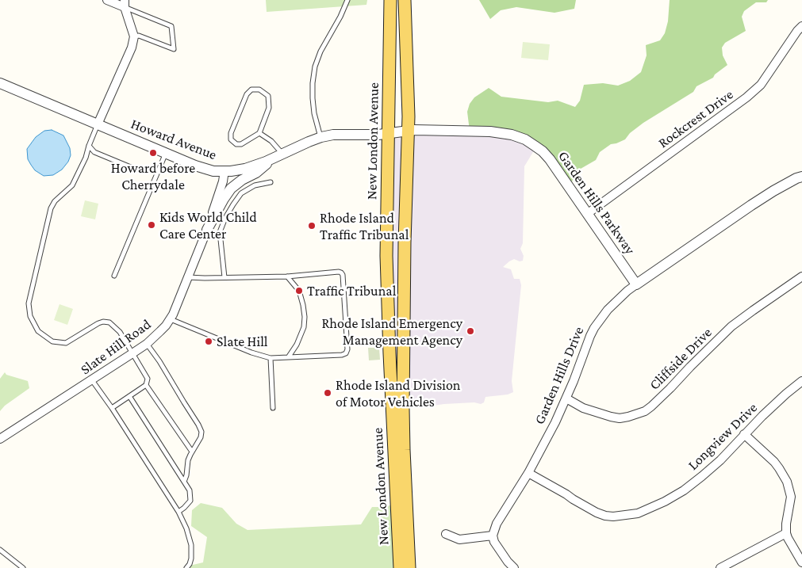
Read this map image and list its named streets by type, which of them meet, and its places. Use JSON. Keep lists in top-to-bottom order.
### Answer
{
  "streets": {
    "main road": ["New London Avenue"],
    "street": [
      "Rockcrest Drive",
      "Howard Avenue",
      "Garden Hills Parkway",
      "Slate Hill Road",
      "Cliffside Drive",
      "Garden Hills Drive",
      "Longview Drive"
    ]
  },
  "crossings": [
    ["Rockcrest Drive", "Garden Hills Parkway"],
    ["Howard Avenue", "New London Avenue"],
    ["Howard Avenue", "Garden Hills Parkway"],
    ["Howard Avenue", "Slate Hill Road"],
    ["New London Avenue", "Garden Hills Parkway"],
    ["Garden Hills Parkway", "Garden Hills Drive"],
    ["Cliffside Drive", "Garden Hills Drive"],
    ["Garden Hills Drive", "Longview Drive"]
  ],
  "places": [
    "Howard before Cherrydale",
    "Kids World Child Care Center",
    "Rhode Island Traffic Tribunal",
    "Traffic Tribunal",
    "Rhode Island Emergency Management Agency",
    "Slate Hill",
    "Rhode Island Division of Motor Vehicles"
  ]
}
